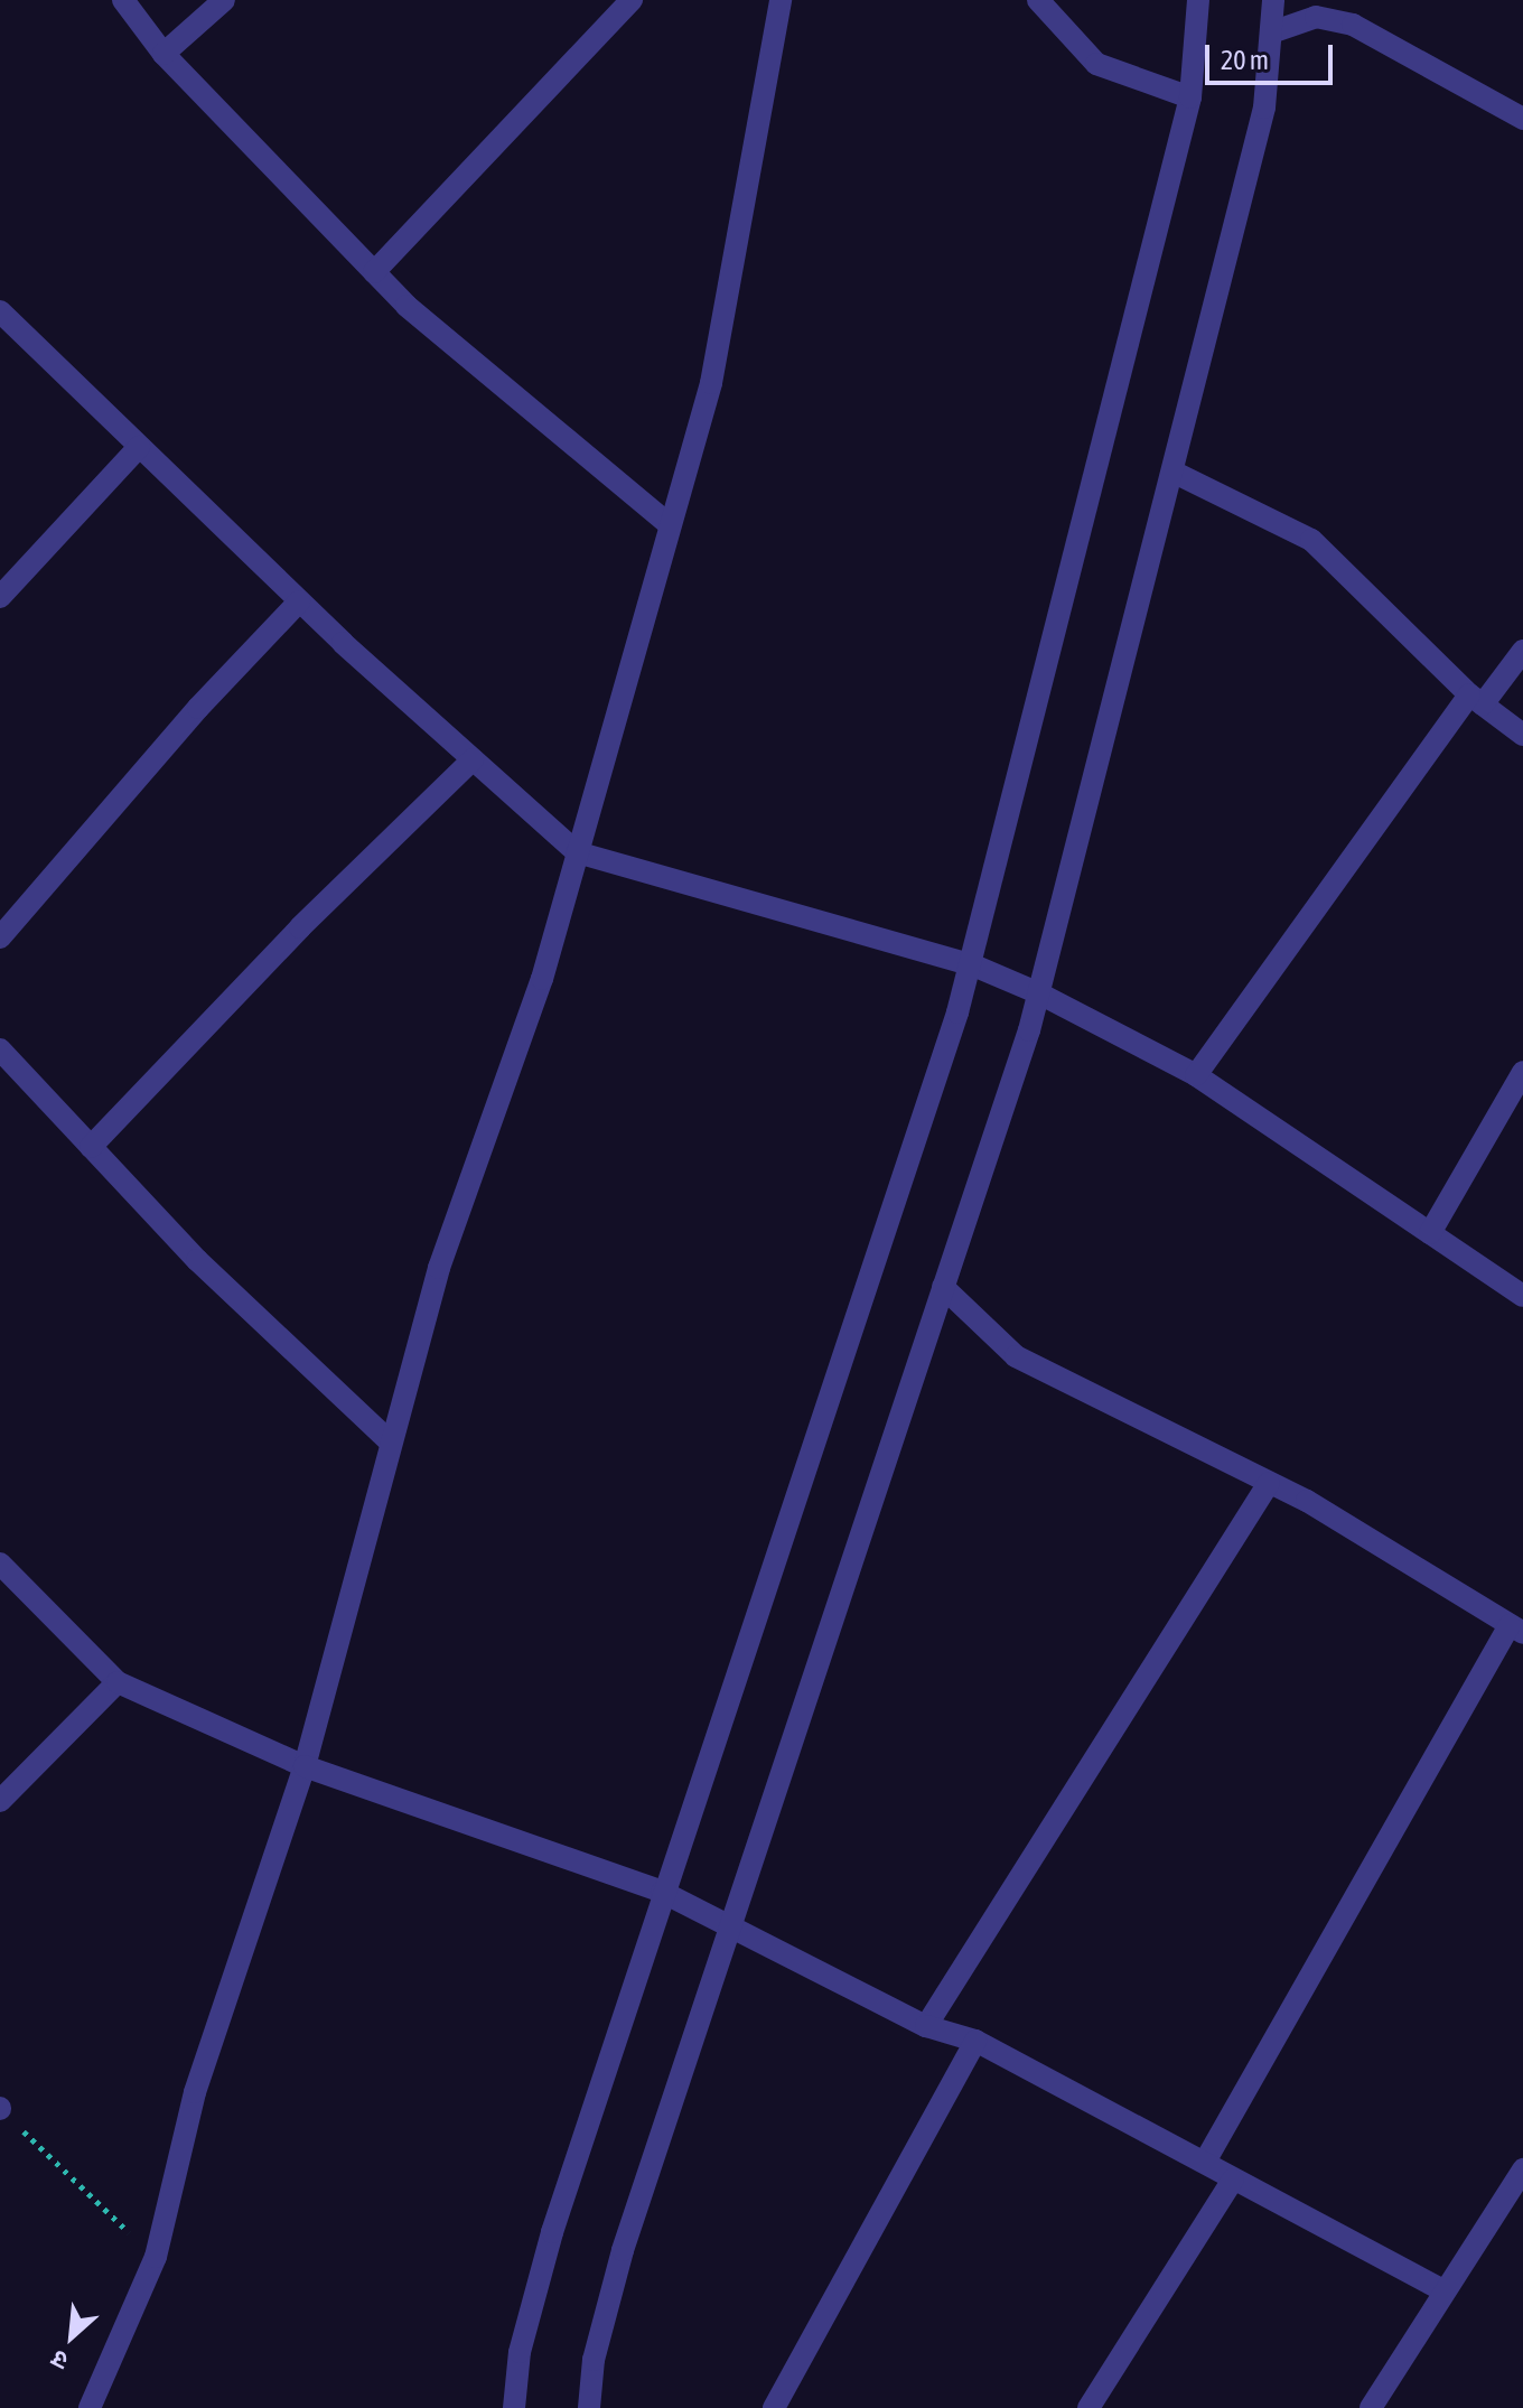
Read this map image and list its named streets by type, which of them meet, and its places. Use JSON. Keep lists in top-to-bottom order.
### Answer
{
  "scale_bar": "20 m",
  "north": "bottom left"
}
